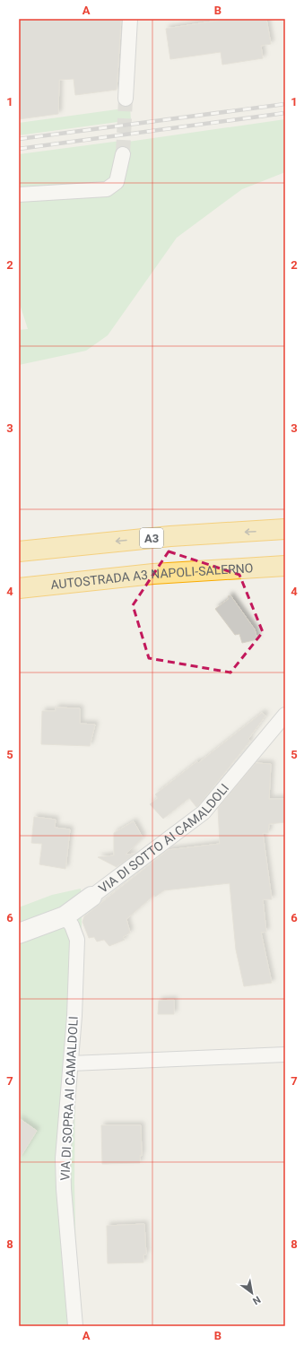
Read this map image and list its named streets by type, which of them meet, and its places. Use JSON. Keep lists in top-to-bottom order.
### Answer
{
  "streets": {
    "highway": ["A3", "AUTOSTRADA A3 NAPOLI-SALERNO"],
    "street": ["VIA DI SOTTO AI CAMALDOLI", "VIA DI SOPRA AI CAMALDOLI"]
  },
  "crossings": [
    ["VIA DI SOTTO AI CAMALDOLI", "VIA DI SOPRA AI CAMALDOLI"]
  ],
  "north": "bottom right",
  "grid": {
    "columns": ["A", "B"],
    "rows": [
      "1",
      "2",
      "3",
      "4",
      "5",
      "6",
      "7",
      "8"
    ]
  }
}
